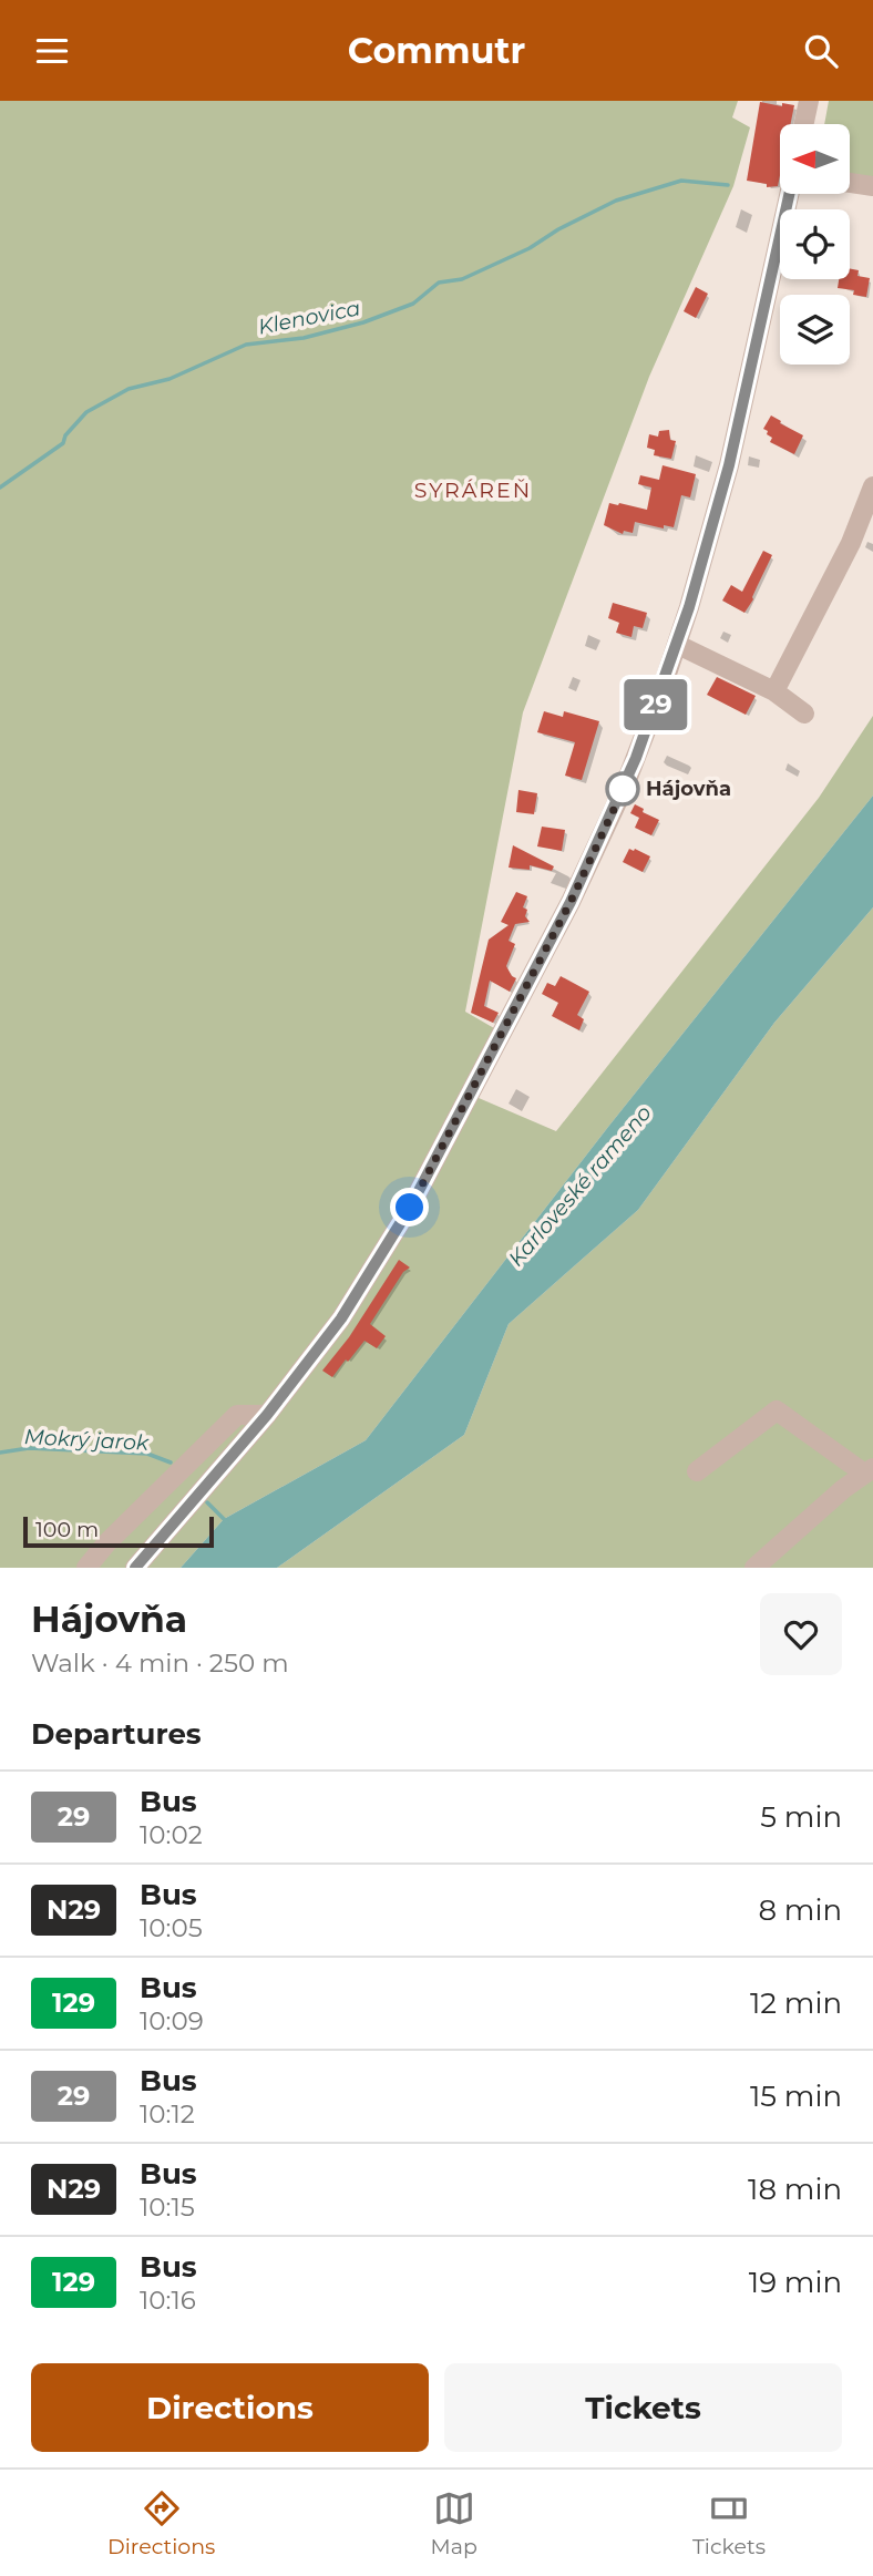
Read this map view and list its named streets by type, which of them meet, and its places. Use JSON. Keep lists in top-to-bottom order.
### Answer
{
  "districts": ["SYRÁREŇ"],
  "water": ["Klenovica", "Karloveské rameno", "Mokrý jarok"],
  "places": ["Hájovňa"],
  "lines": ["bus line 29"],
  "scale_bar": "100 m",
  "north": "left",
  "page": {
    "header": "Commutr",
    "on_map": "29",
    "scale": "100 m",
    "heading": [
      ["Hájovňa", "Walk · 4 min · 250 m"],
      "Departures"
    ],
    "list": [
      {
        "mark": "29",
        "name": "Bus",
        "note": "10:02",
        "value": "5 min"
      },
      {
        "mark": "N29",
        "name": "Bus",
        "note": "10:05",
        "value": "8 min"
      },
      {
        "mark": "129",
        "name": "Bus",
        "note": "10:09",
        "value": "12 min"
      },
      {
        "mark": "29",
        "name": "Bus",
        "note": "10:12",
        "value": "15 min"
      },
      {
        "mark": "N29",
        "name": "Bus",
        "note": "10:15",
        "value": "18 min"
      },
      {
        "mark": "129",
        "name": "Bus",
        "note": "10:16",
        "value": "19 min"
      }
    ],
    "buttons": ["Directions", "Tickets"],
    "tabs": ["Directions", "Map", "Tickets"]
  }
}
